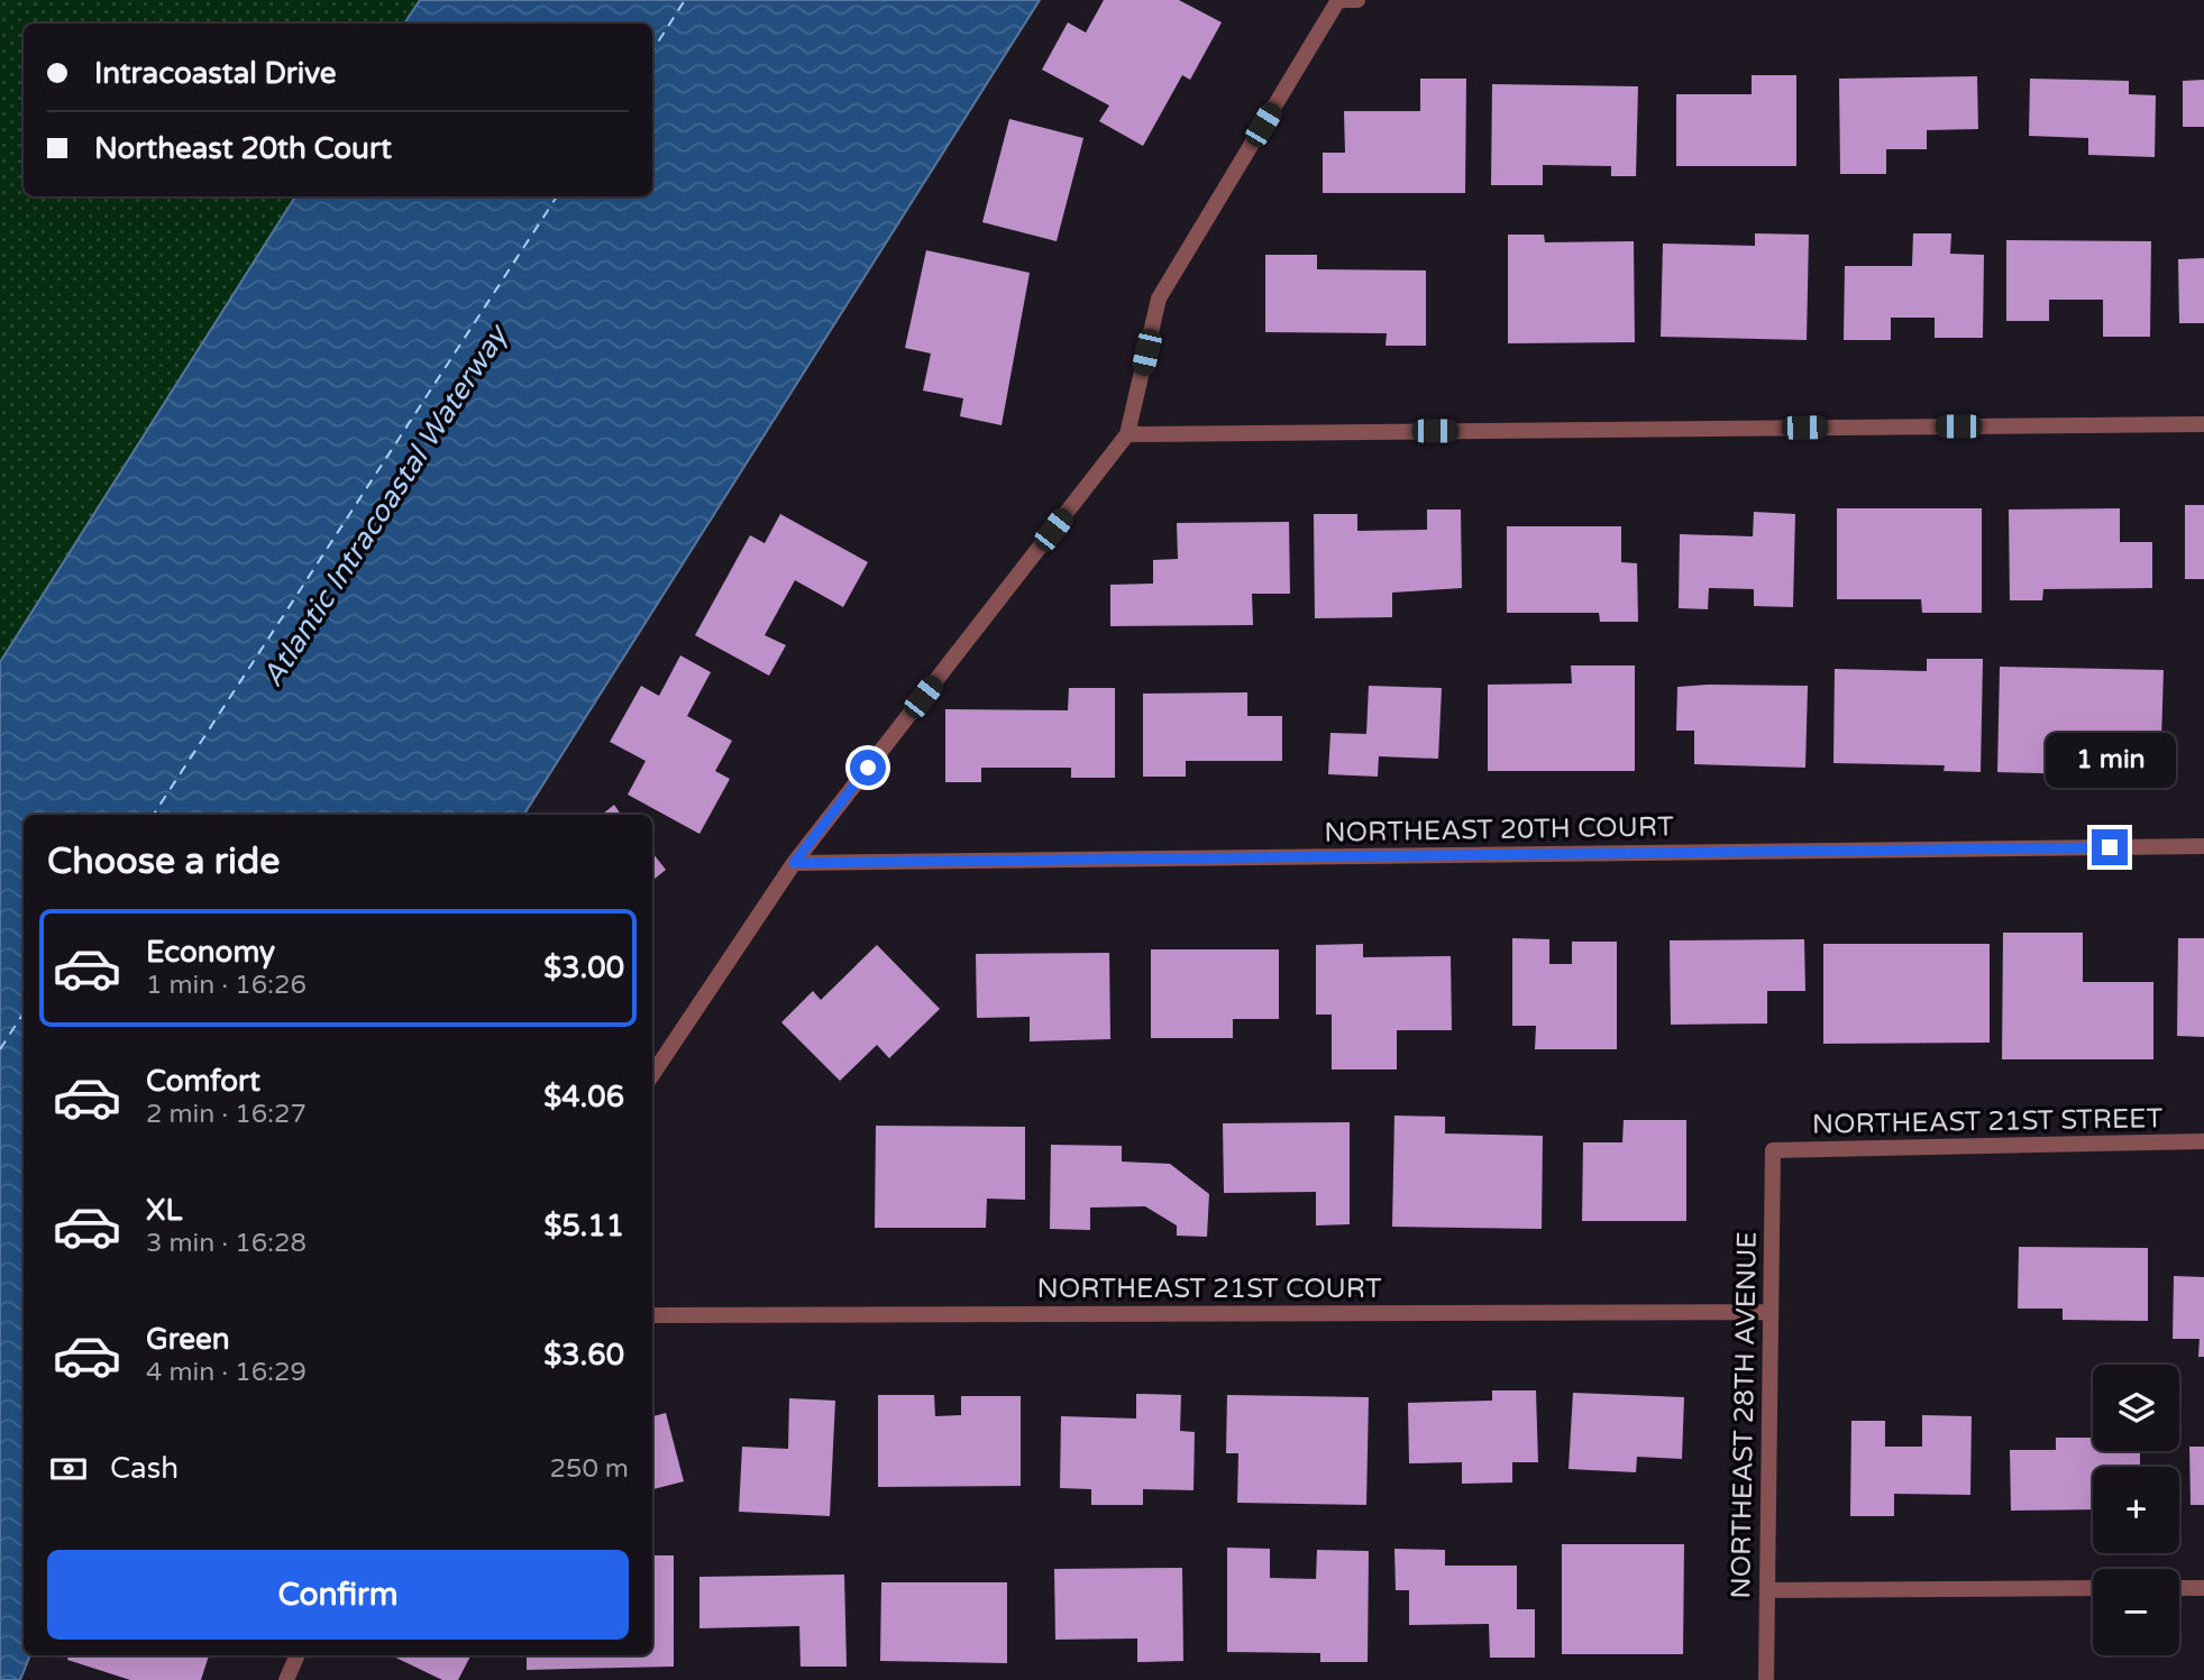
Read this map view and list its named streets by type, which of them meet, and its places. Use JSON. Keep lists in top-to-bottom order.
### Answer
{
  "streets": {
    "street": [
      "NORTHEAST 20TH COURT",
      "NORTHEAST 21ST STREET",
      "NORTHEAST 21ST COURT",
      "NORTHEAST 28TH AVENUE"
    ]
  },
  "crossings": [
    ["NORTHEAST 21ST STREET", "NORTHEAST 28TH AVENUE"],
    ["NORTHEAST 21ST COURT", "NORTHEAST 28TH AVENUE"]
  ],
  "water": ["Atlantic Intracoastal Waterway"],
  "page": {
    "banner": ["Intracoastal Drive", "Northeast 20th Court"],
    "bubble": "1 min",
    "heading": "Choose a ride",
    "list": [
      {
        "name": "Economy",
        "note": "1 min · 16:26",
        "value": "$3.00"
      },
      {
        "name": "Comfort",
        "note": "2 min · 16:27",
        "value": "$4.06"
      },
      {
        "name": "XL",
        "note": "3 min · 16:28",
        "value": "$5.11"
      },
      {
        "name": "Green",
        "note": "4 min · 16:29",
        "value": "$3.60"
      }
    ],
    "map_buttons": ["+", "−"],
    "pay": ["Cash", "250 m"],
    "buttons": "Confirm"
  }
}
